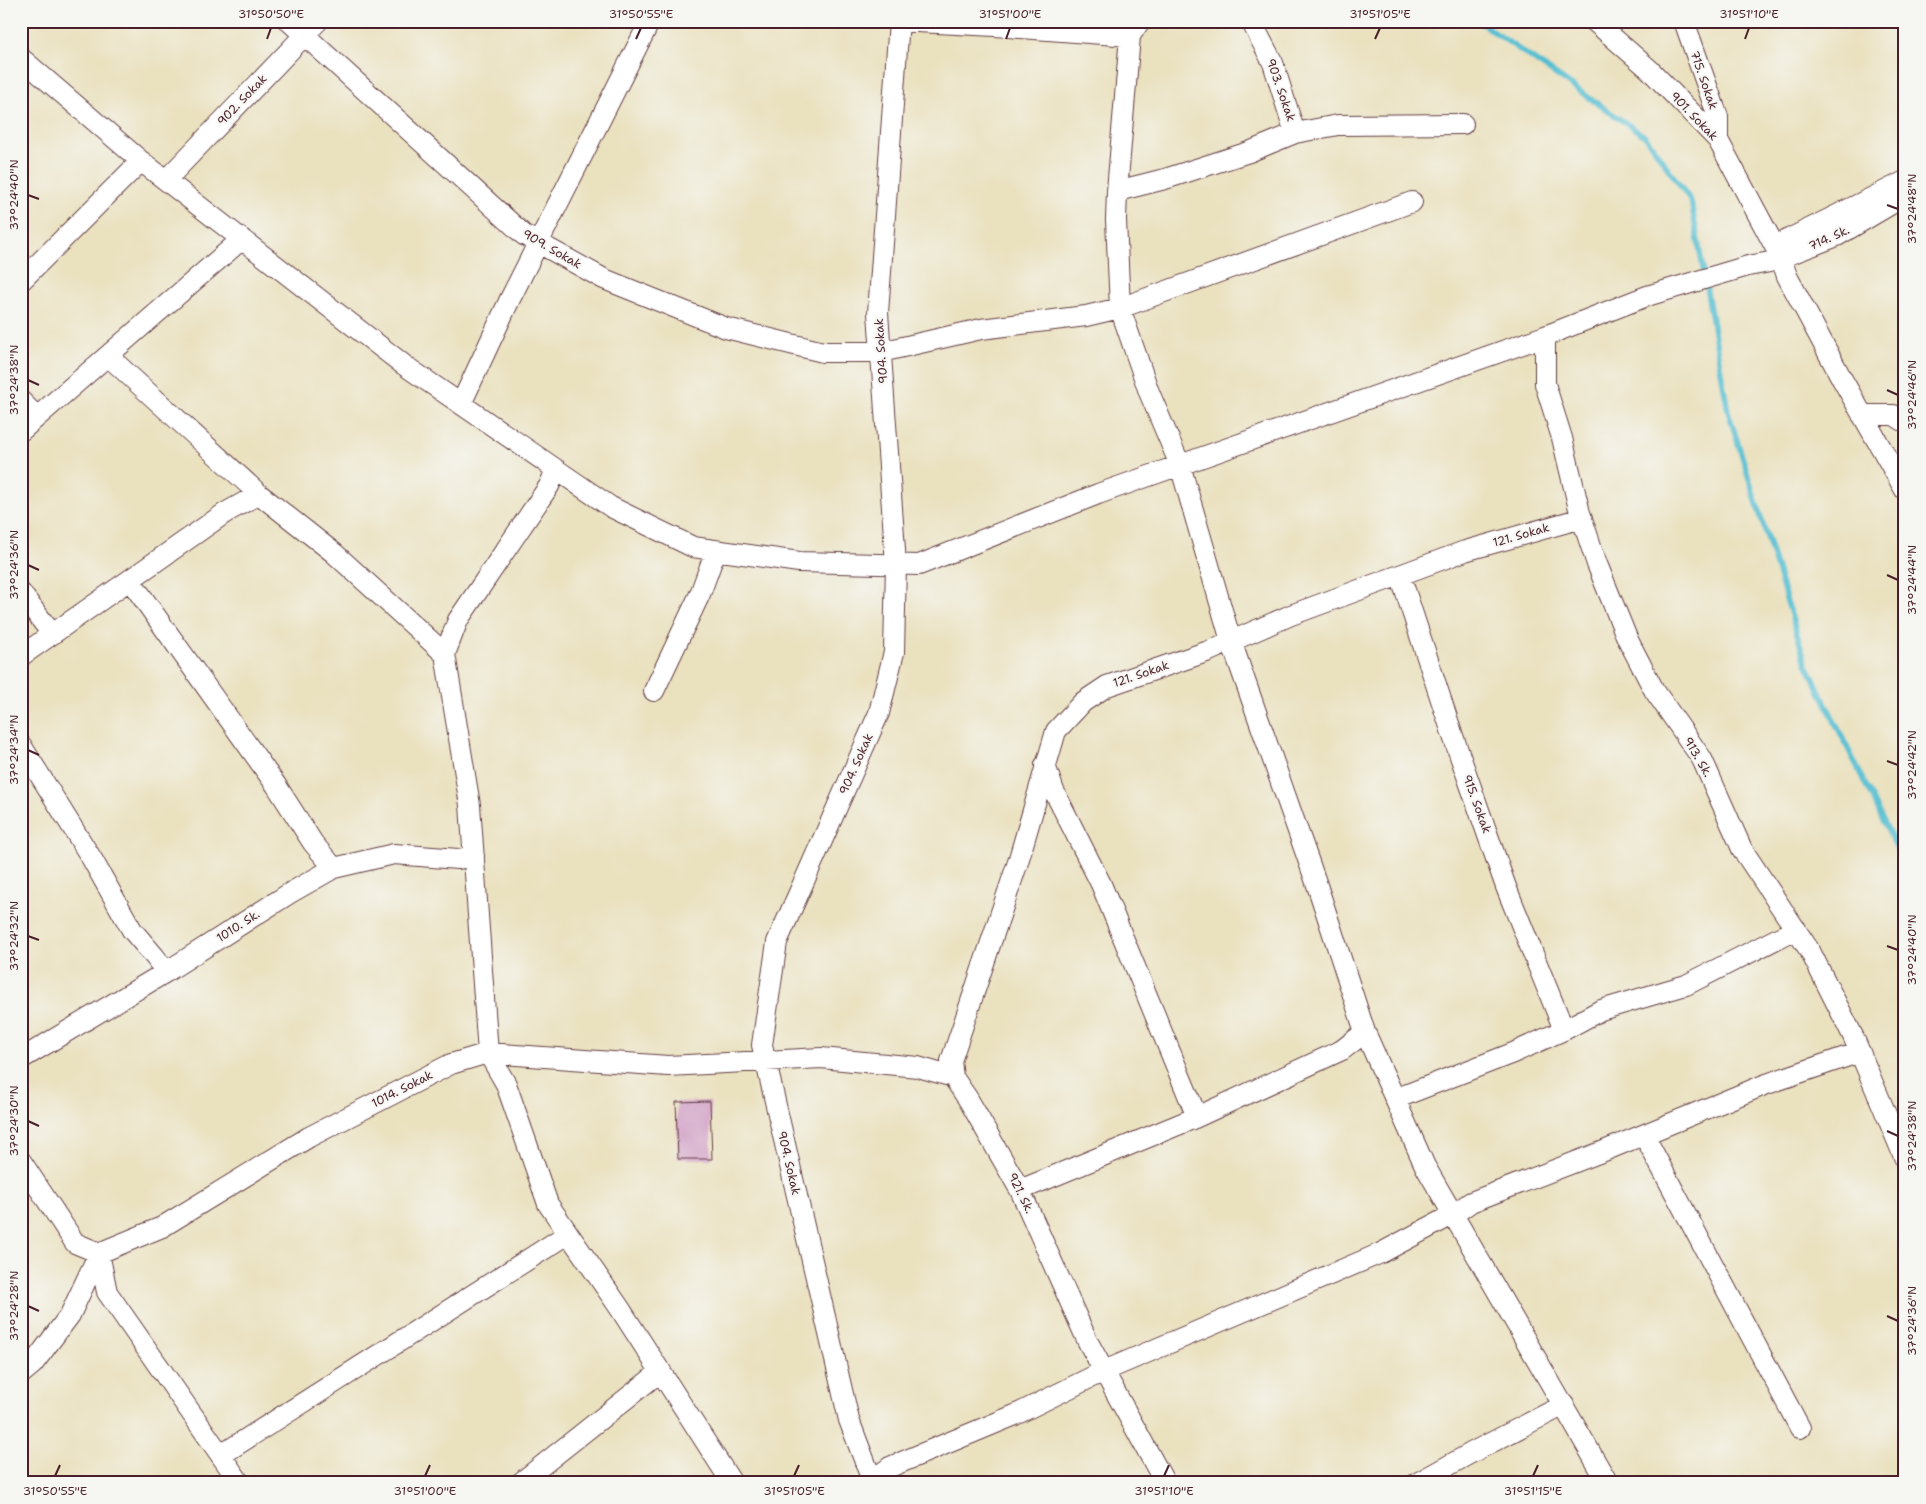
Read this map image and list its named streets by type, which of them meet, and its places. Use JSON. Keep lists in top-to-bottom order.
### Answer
{
  "streets": {
    "street": [
      "715. Sokak",
      "903. Sokak",
      "902. Sokak",
      "901. Sokak",
      "714. Sk.",
      "909. Sokak",
      "904. Sokak",
      "121. Sokak",
      "913. Sk.",
      "915. Sokak",
      "1010. Sk.",
      "1014. Sokak",
      "921. Sk."
    ]
  },
  "crossings": [
    ["715. Sokak", "901. Sokak"],
    ["902. Sokak", "714. Sk."],
    ["902. Sokak", "909. Sokak"],
    ["901. Sokak", "714. Sk."],
    ["714. Sk.", "904. Sokak"],
    ["714. Sk.", "913. Sk."],
    ["909. Sokak", "904. Sokak"],
    ["904. Sokak", "1014. Sokak"],
    ["121. Sokak", "913. Sk."],
    ["121. Sokak", "915. Sokak"],
    ["121. Sokak", "921. Sk."]
  ],
  "coordinates": [
    "31°50'50\"E",
    "31°50'55\"E",
    "31°51'00\"E",
    "31°51'05\"E",
    "31°51'10\"E",
    "37°24'40\"N",
    "37°24'48\"N",
    "37°24'38\"N",
    "37°24'46\"N",
    "37°24'36\"N",
    "37°24'44\"N",
    "37°24'34\"N",
    "37°24'42\"N",
    "37°24'32\"N",
    "37°24'30\"N",
    "37°24'28\"N",
    "31°51'15\"E"
  ]
}
